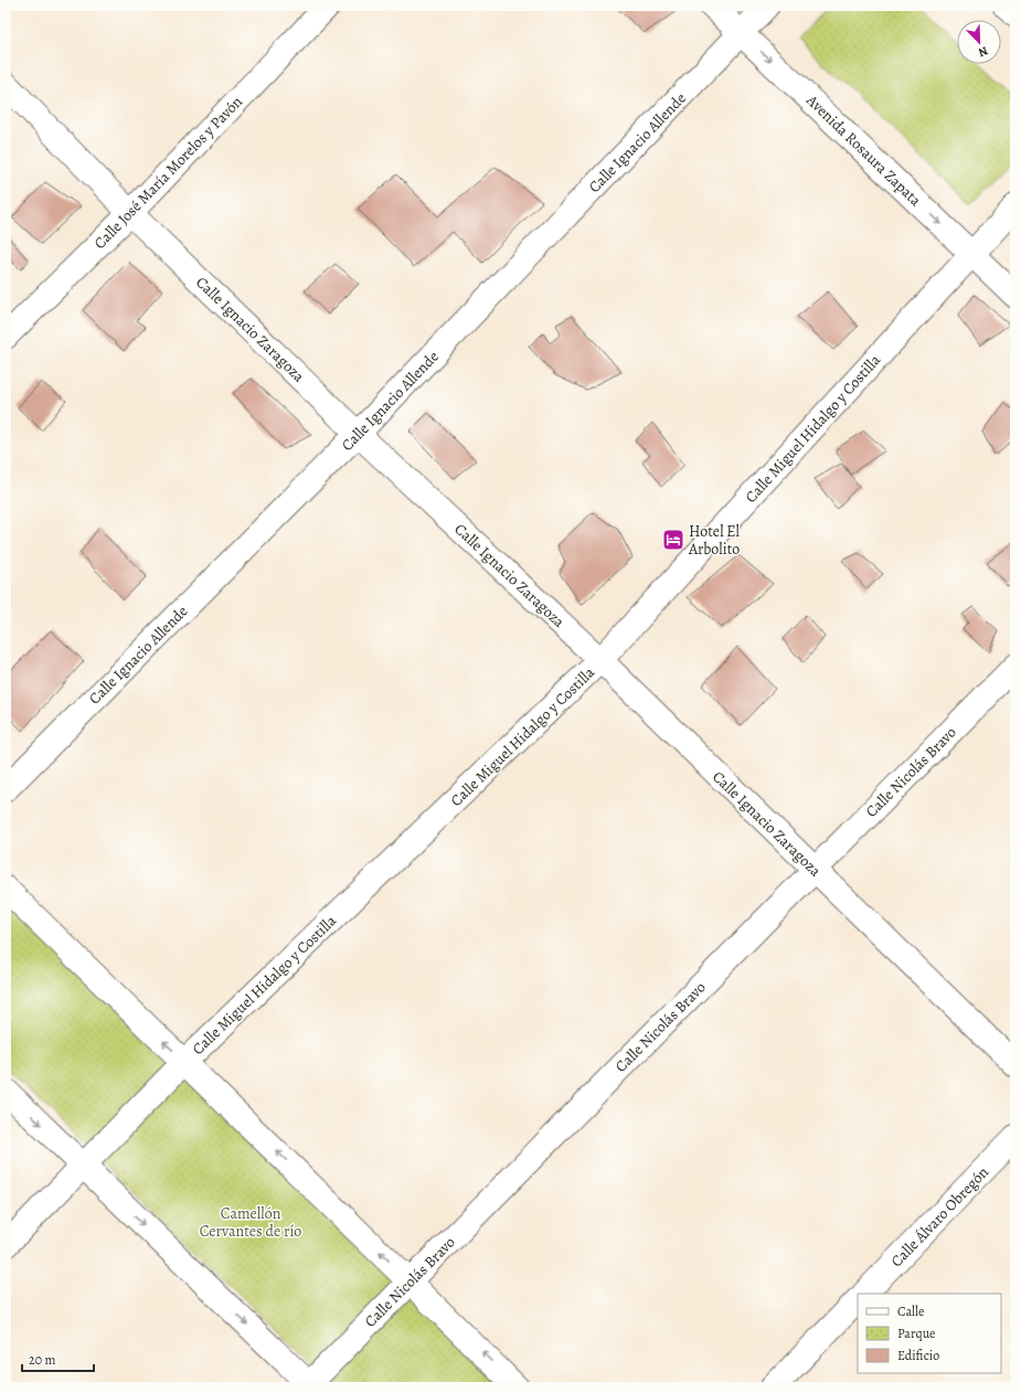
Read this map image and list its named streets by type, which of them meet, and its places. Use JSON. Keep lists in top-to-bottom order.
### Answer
{
  "streets": {
    "street": [
      "Calle Ignacio Allende",
      "Avenida Rosaura Zapata",
      "Calle José María Morelos y Pavón",
      "Calle Ignacio Zaragoza",
      "Calle Miguel Hidalgo y Costilla",
      "Calle Nicolás Bravo",
      "Calle Álvaro Obregón"
    ]
  },
  "crossings": [
    ["Calle Ignacio Allende", "Avenida Rosaura Zapata"],
    ["Calle Ignacio Allende", "Calle Ignacio Zaragoza"],
    ["Avenida Rosaura Zapata", "Calle Miguel Hidalgo y Costilla"],
    ["Calle José María Morelos y Pavón", "Calle Ignacio Zaragoza"],
    ["Calle Ignacio Zaragoza", "Calle Miguel Hidalgo y Costilla"],
    ["Calle Ignacio Zaragoza", "Calle Nicolás Bravo"]
  ],
  "one_way": ["Avenida Rosaura Zapata"],
  "parks": ["Camellón Cervantes de río"],
  "places": {
    "hotel": ["Hotel El Arbolito"]
  },
  "legend": ["Calle", "Parque", "Edificio"],
  "scale_bar": "20 m",
  "north": "bottom right"
}
